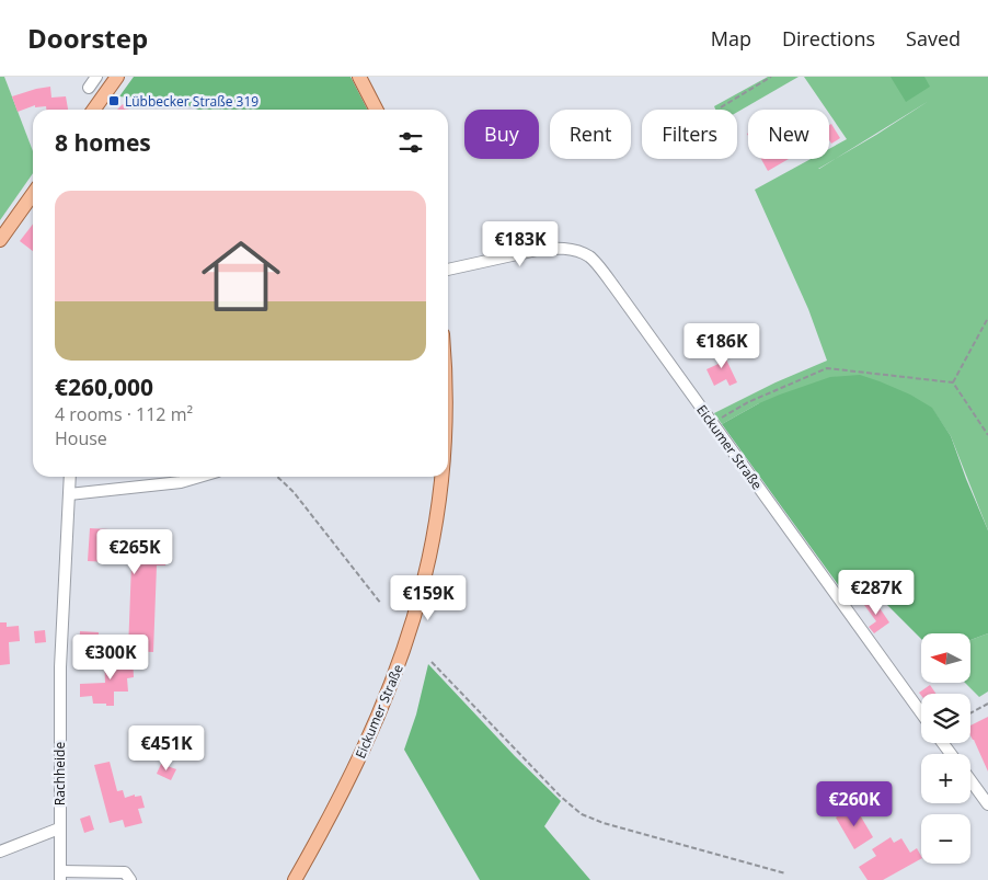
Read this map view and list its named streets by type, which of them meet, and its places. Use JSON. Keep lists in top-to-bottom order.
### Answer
{
  "streets": {
    "main road": ["Eickumer Straße"],
    "street": ["Rachheide"]
  },
  "places": {
    "transit": ["Lübbecker Straße 319"]
  },
  "north": "left",
  "page": {
    "header": "Doorstep",
    "nav": ["Map", "Directions", "Saved"],
    "chip": [
      "Buy",
      "Rent",
      "Filters",
      "New"
    ],
    "heading": "8 homes",
    "list": [
      {
        "name": "€260,000",
        "note": "4 rooms · 112 m² · House"
      }
    ],
    "price": [
      "€183K",
      "€186K",
      "€265K",
      "€287K",
      "€159K",
      "€300K",
      "€451K",
      "€260K"
    ],
    "map_buttons": ["+", "−"]
  }
}
